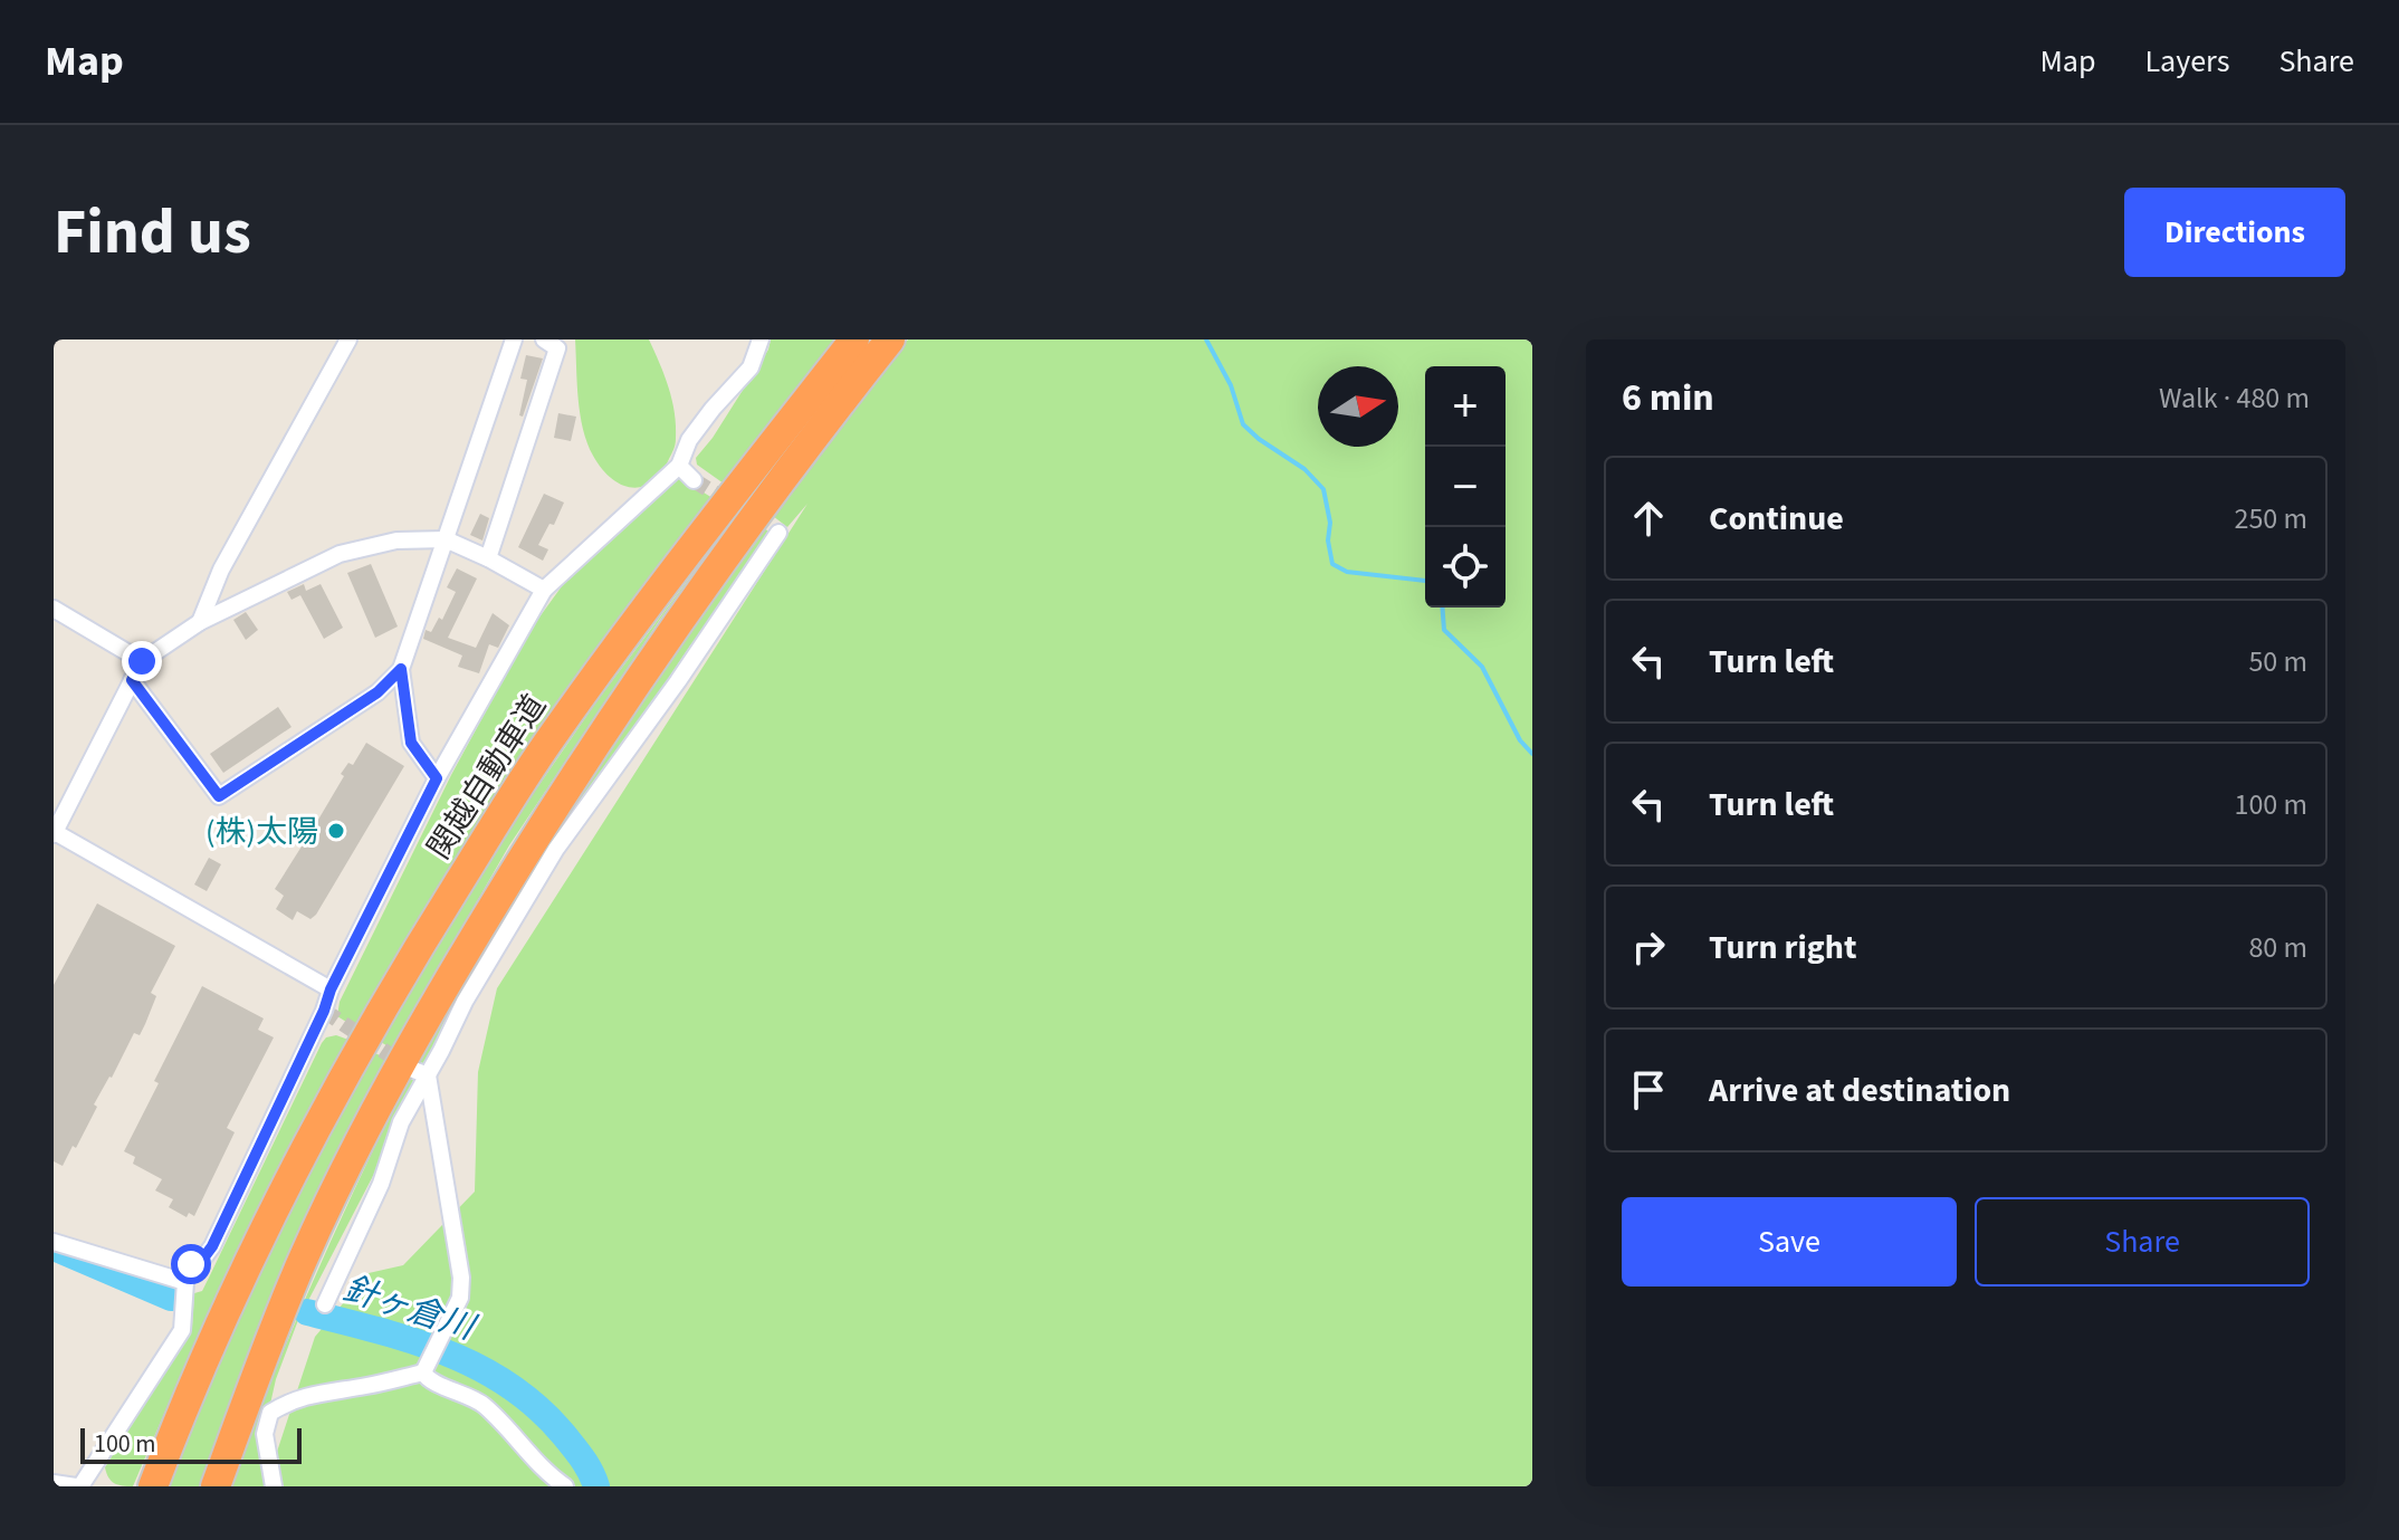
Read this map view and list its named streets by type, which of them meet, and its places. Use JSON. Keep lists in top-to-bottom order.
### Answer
{
  "streets": {
    "highway": ["関越自動車道"]
  },
  "water": ["針ヶ倉川"],
  "places": ["(株)太陽"],
  "scale_bar": "100 m",
  "north": "right",
  "page": {
    "header": "Map",
    "nav": ["Map", "Layers", "Share"],
    "buttons": [
      "Directions",
      ["Save", "Share"]
    ],
    "title": "Find us",
    "heading": ["6 min", "Walk · 480 m"],
    "map_buttons": ["+", "−"],
    "list": [
      ["Continue", "250 m"],
      ["Turn left", "50 m"],
      ["Turn left", "100 m"],
      ["Turn right", "80 m"],
      "Arrive at destination"
    ],
    "scale": "100 m"
  }
}
